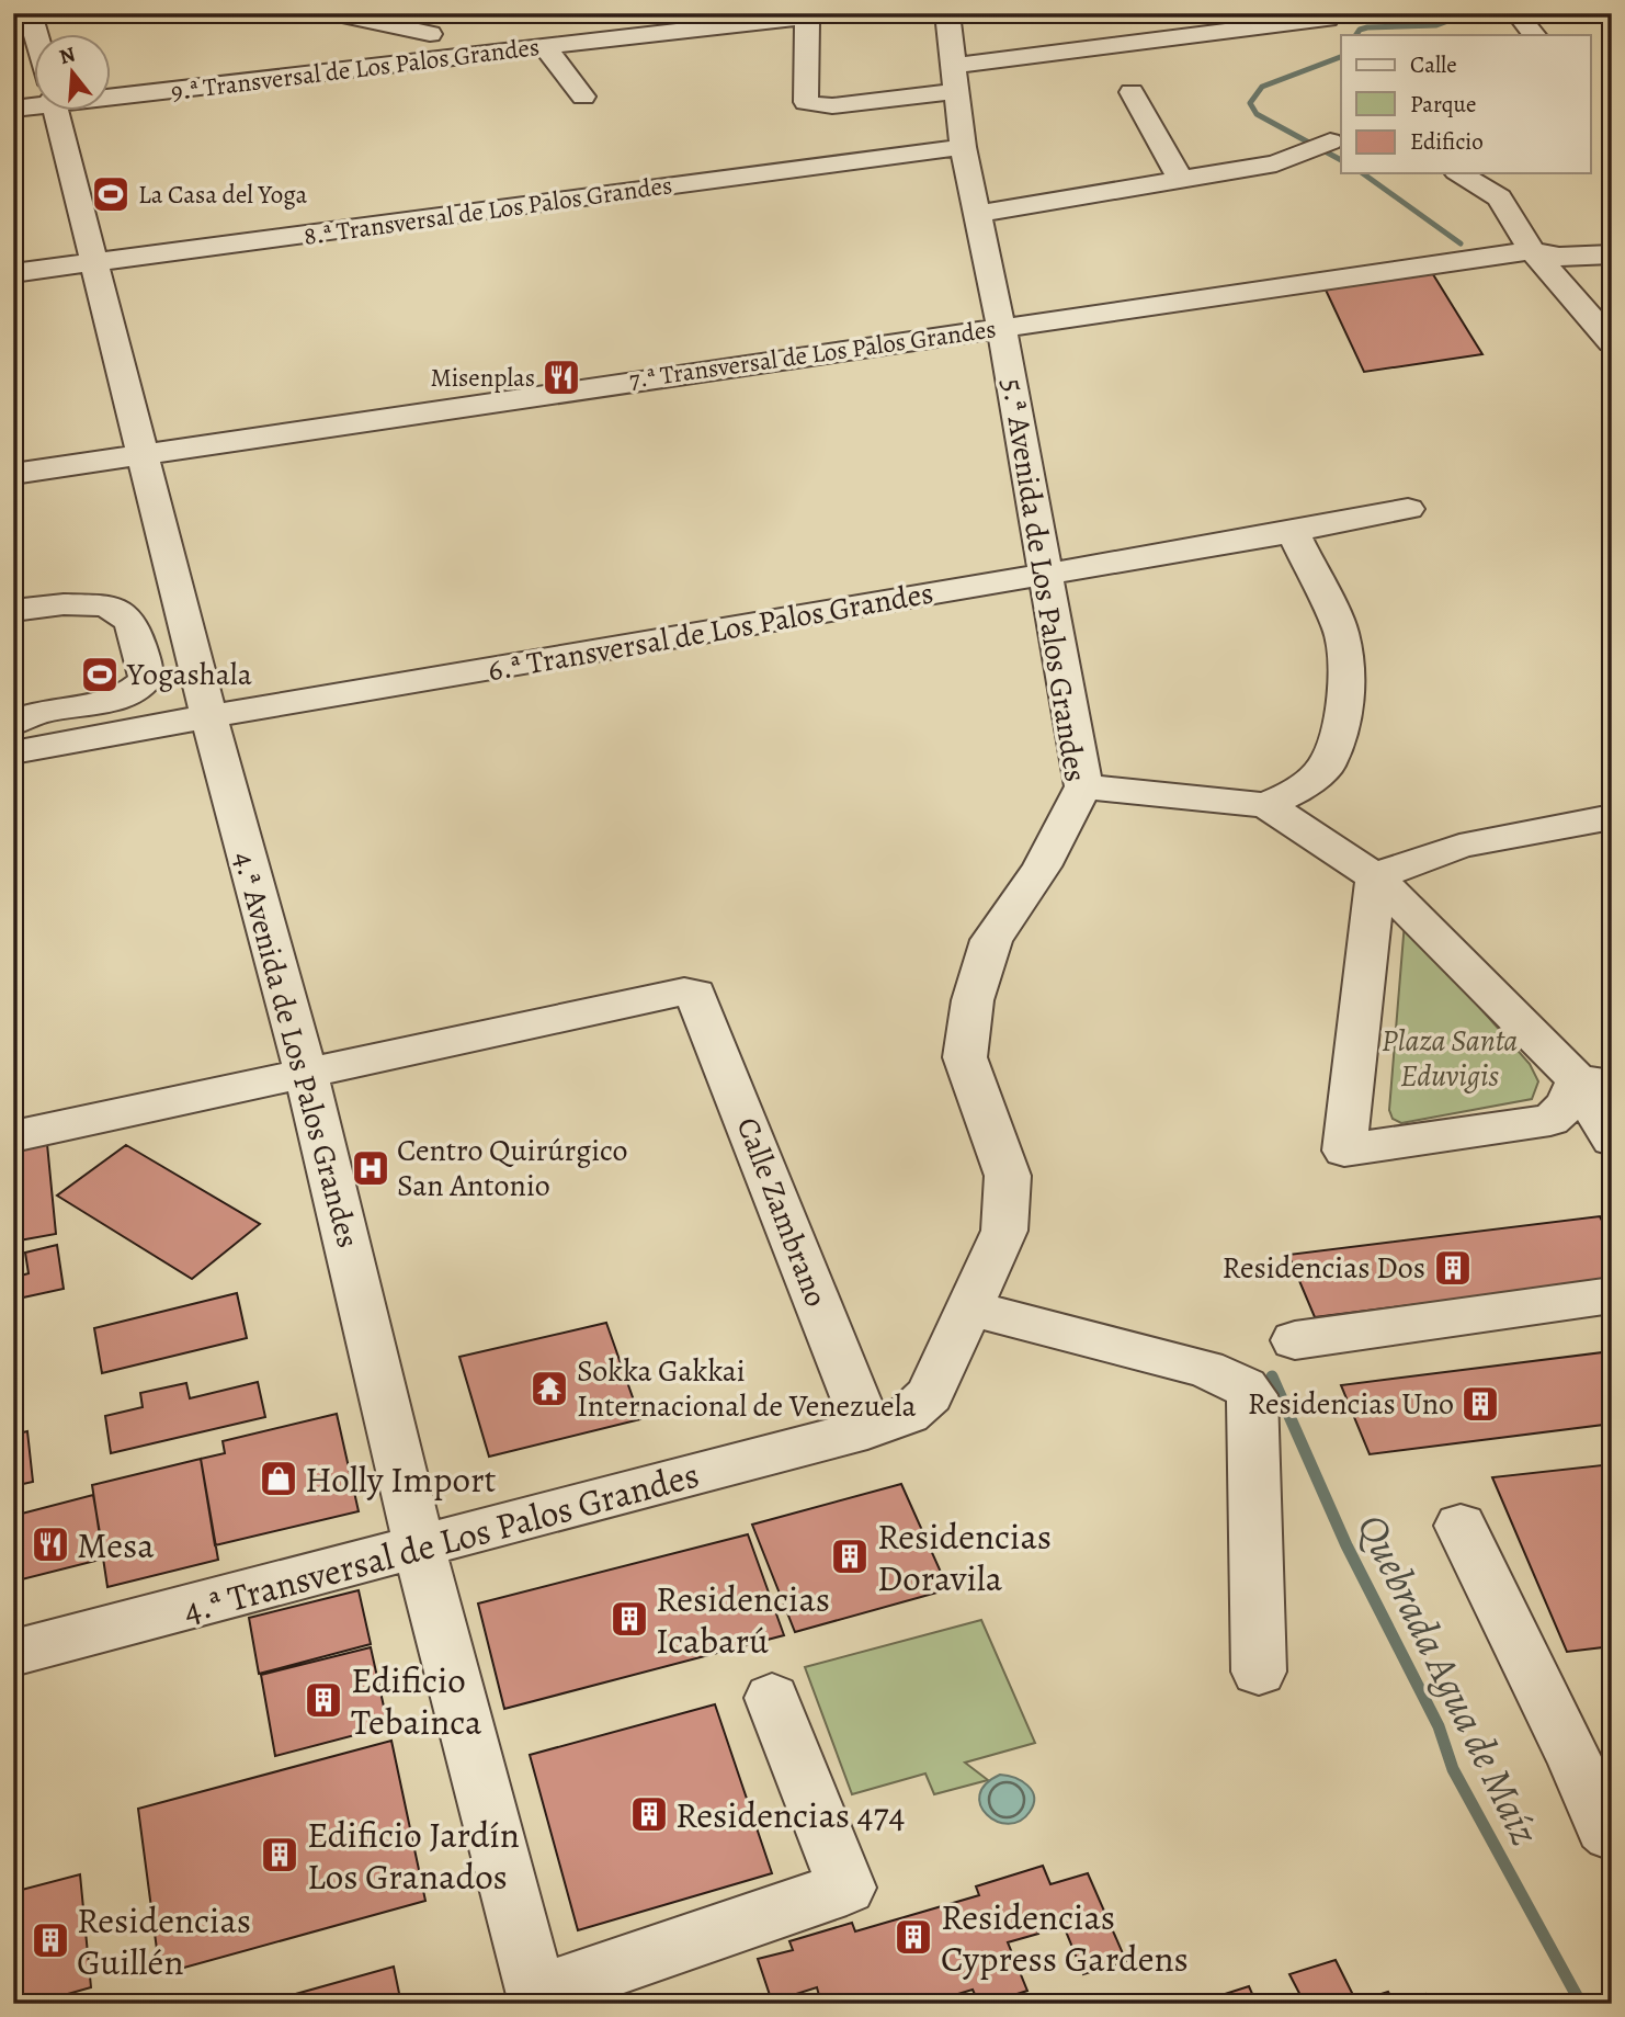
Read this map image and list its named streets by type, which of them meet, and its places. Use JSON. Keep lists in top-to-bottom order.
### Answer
{
  "streets": {
    "street": [
      "9.ª Transversal de Los Palos Grandes",
      "8.ª Transversal de Los Palos Grandes",
      "7.ª Transversal de Los Palos Grandes",
      "5.ª Avenida de Los Palos Grandes",
      "6.ª Transversal de Los Palos Grandes",
      "4.ª Avenida de Los Palos Grandes",
      "Calle Zambrano",
      "4.ª Transversal de Los Palos Grandes"
    ]
  },
  "crossings": [
    ["8.ª Transversal de Los Palos Grandes", "5.ª Avenida de Los Palos Grandes"],
    ["8.ª Transversal de Los Palos Grandes", "4.ª Avenida de Los Palos Grandes"],
    ["7.ª Transversal de Los Palos Grandes", "5.ª Avenida de Los Palos Grandes"],
    ["7.ª Transversal de Los Palos Grandes", "4.ª Avenida de Los Palos Grandes"],
    ["5.ª Avenida de Los Palos Grandes", "6.ª Transversal de Los Palos Grandes"],
    ["5.ª Avenida de Los Palos Grandes", "Calle Zambrano"],
    ["5.ª Avenida de Los Palos Grandes", "4.ª Transversal de Los Palos Grandes"],
    ["6.ª Transversal de Los Palos Grandes", "4.ª Avenida de Los Palos Grandes"],
    ["4.ª Avenida de Los Palos Grandes", "Calle Zambrano"],
    ["4.ª Avenida de Los Palos Grandes", "4.ª Transversal de Los Palos Grandes"],
    ["Calle Zambrano", "4.ª Transversal de Los Palos Grandes"]
  ],
  "water": ["Quebrada Agua de Maíz"],
  "parks": ["Plaza Santa Eduvigis"],
  "places": {
    "sports": ["La Casa del Yoga", "Yogashala"],
    "restaurant": ["Misenplas", "Mesa"],
    "hospital": ["Centro Quirúrgico San Antonio"],
    "building": [
      "Residencias Dos",
      "Residencias Uno",
      "Residencias Doravila",
      "Residencias Icabarú",
      "Edificio Tebainca",
      "Residencias 474",
      "Edificio Jardín Los Granados",
      "Residencias Cypress Gardens",
      "Residencias Guillén"
    ],
    "temple": ["Sokka Gakkai Internacional de Venezuela"],
    "shop": ["Holly Import"]
  },
  "legend": ["Calle", "Parque", "Edificio"],
  "north": "top"
}
